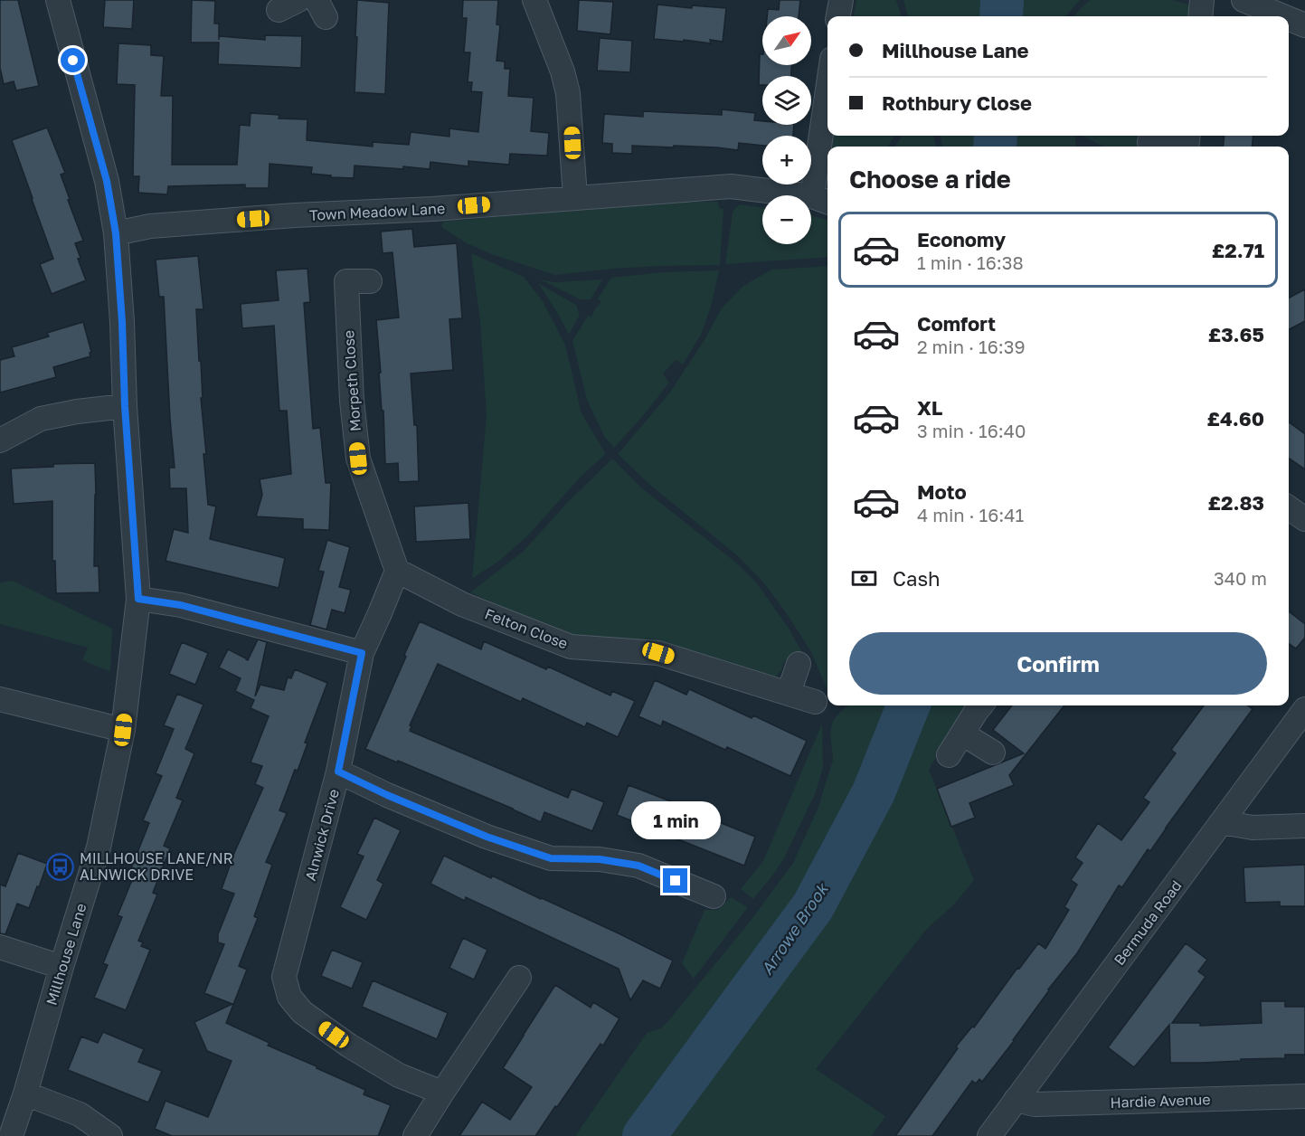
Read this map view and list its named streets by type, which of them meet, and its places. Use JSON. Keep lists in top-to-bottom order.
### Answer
{
  "streets": {
    "street": [
      "Town Meadow Lane",
      "Morpeth Close",
      "Felton Close",
      "Alnwick Drive",
      "Bermuda Road",
      "Millhouse Lane",
      "Hardie Avenue"
    ]
  },
  "crossings": [
    ["Town Meadow Lane", "Millhouse Lane"],
    ["Morpeth Close", "Felton Close"],
    ["Bermuda Road", "Hardie Avenue"]
  ],
  "water": ["Arrowe Brook"],
  "places": {
    "bus stop": ["MILLHOUSE LANE/NR ALNWICK DRIVE"]
  },
  "north": "top right",
  "page": {
    "map_buttons": ["+", "−"],
    "banner": ["Millhouse Lane", "Rothbury Close"],
    "heading": "Choose a ride",
    "list": [
      {
        "name": "Economy",
        "note": "1 min · 16:38",
        "value": "£2.71"
      },
      {
        "name": "Comfort",
        "note": "2 min · 16:39",
        "value": "£3.65"
      },
      {
        "name": "XL",
        "note": "3 min · 16:40",
        "value": "£4.60"
      },
      {
        "name": "Moto",
        "note": "4 min · 16:41",
        "value": "£2.83"
      }
    ],
    "pay": ["Cash", "340 m"],
    "buttons": "Confirm",
    "bubble": "1 min"
  }
}
